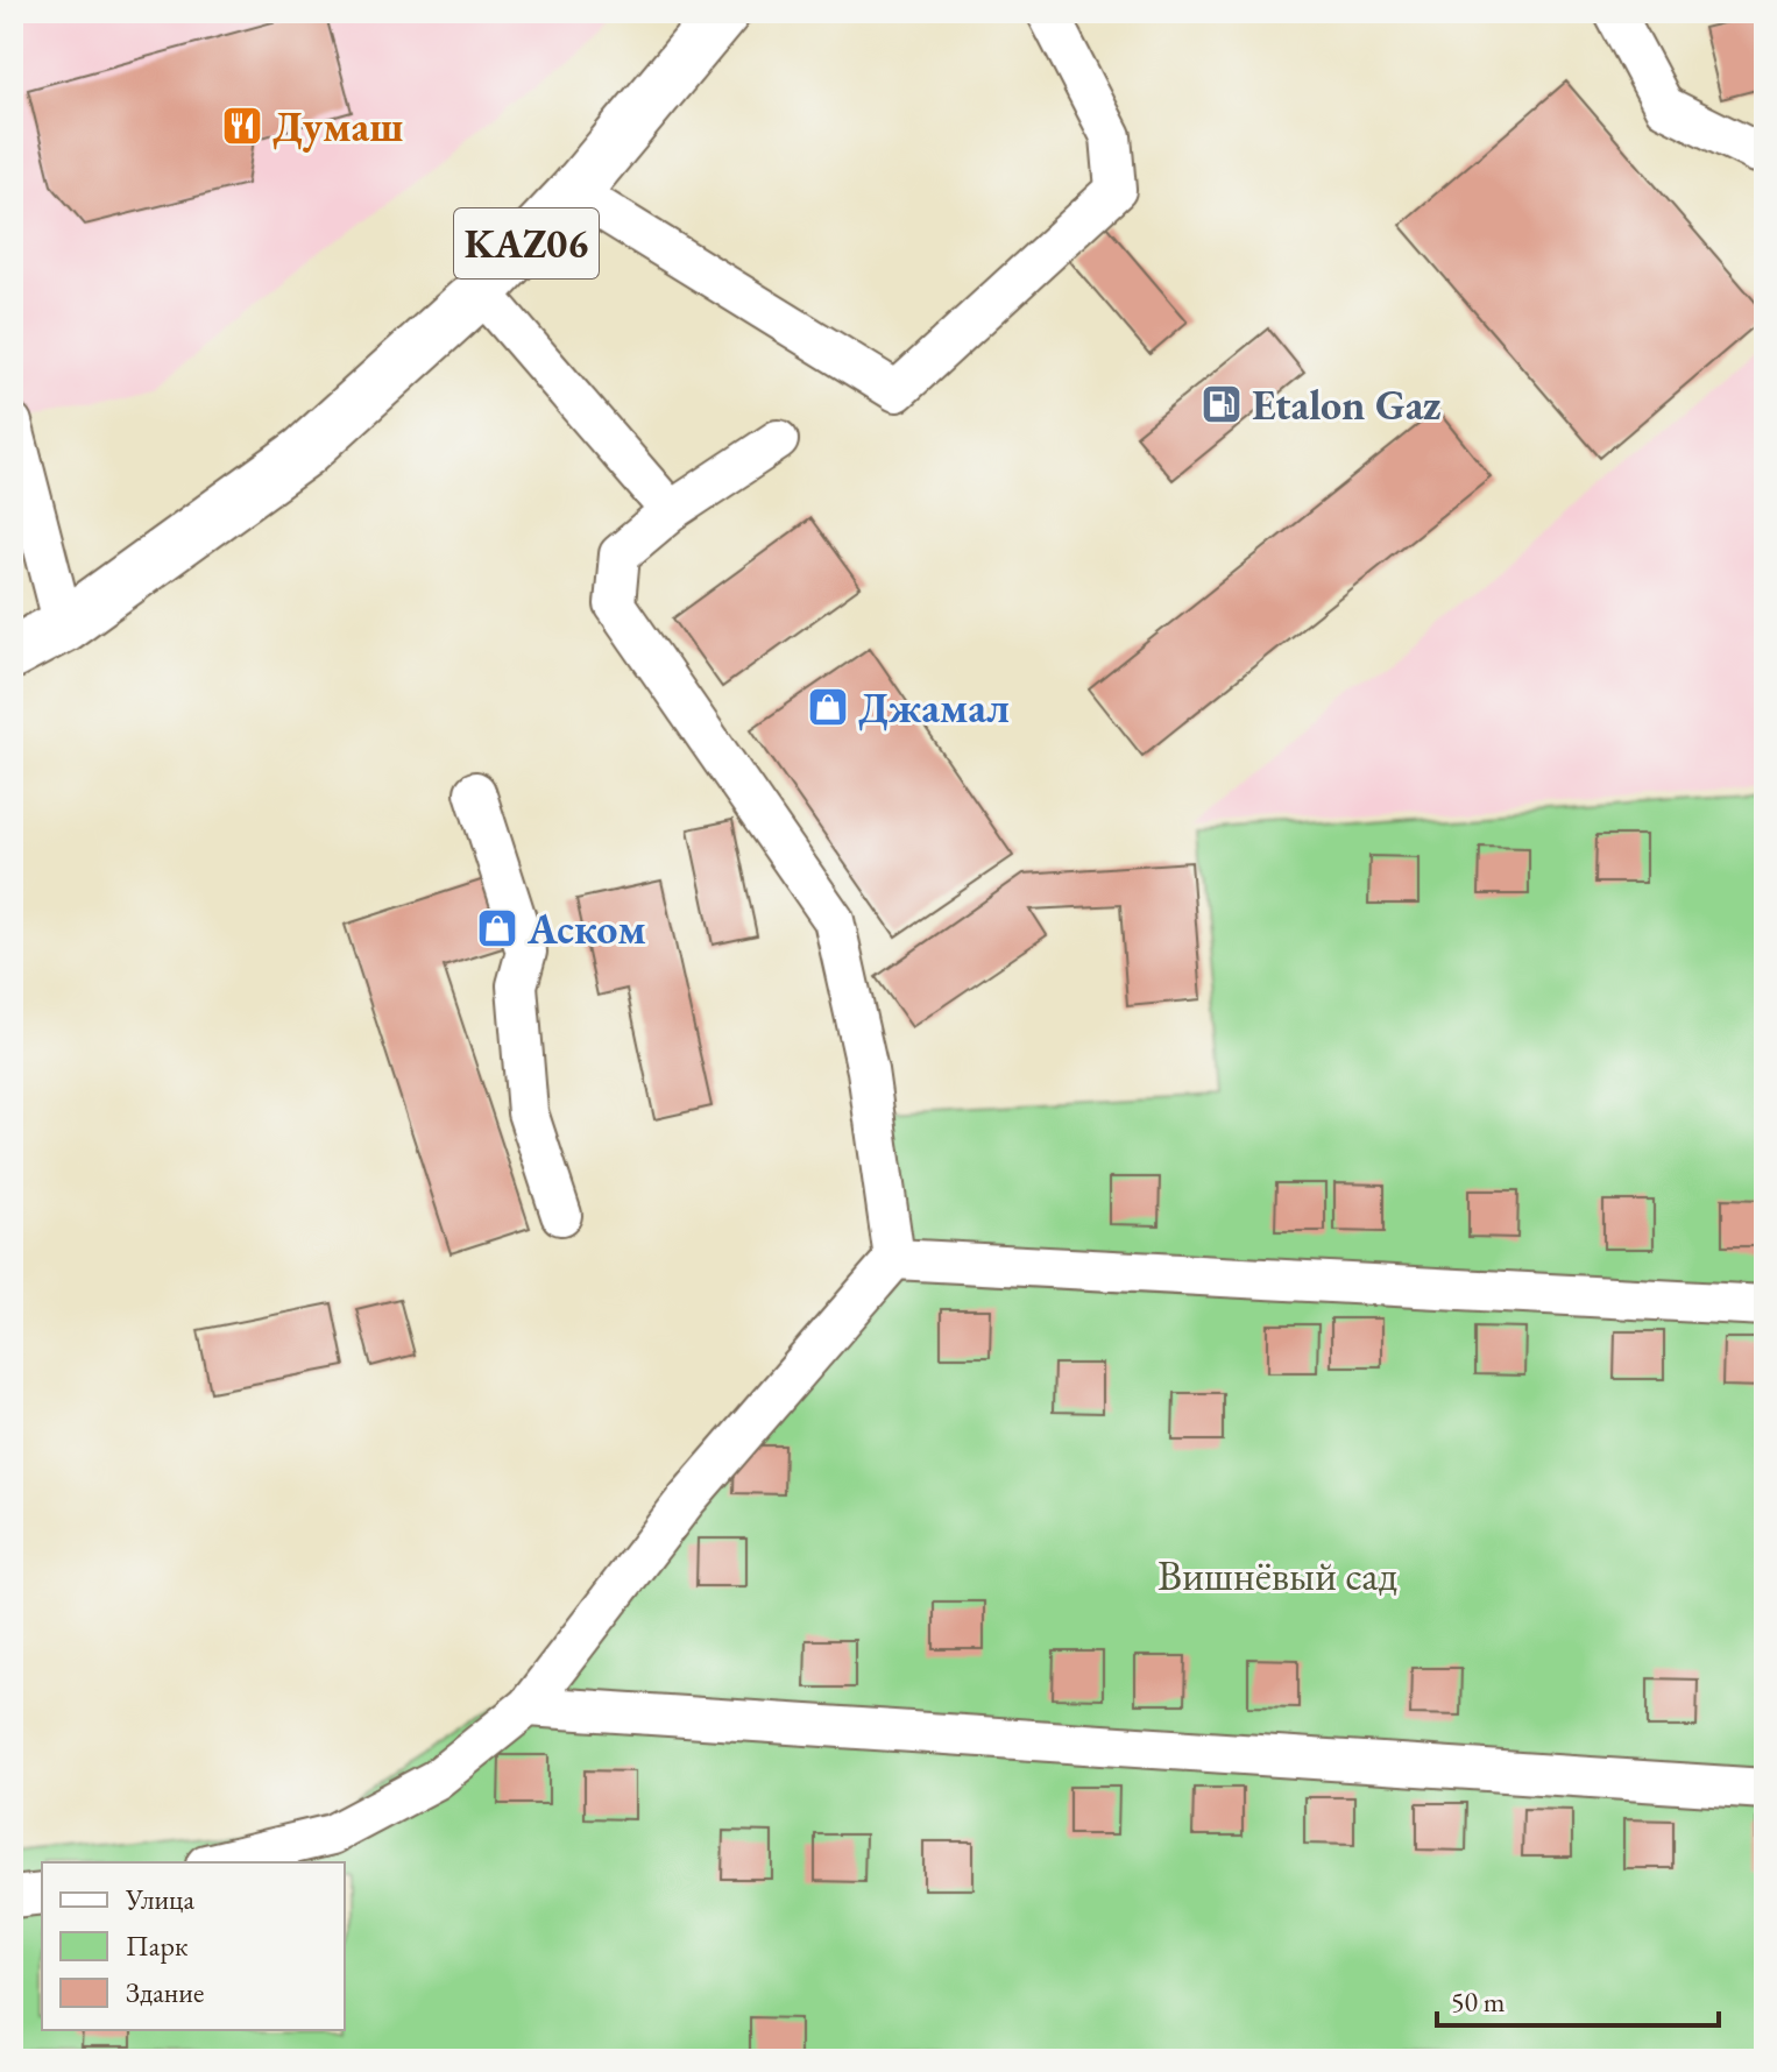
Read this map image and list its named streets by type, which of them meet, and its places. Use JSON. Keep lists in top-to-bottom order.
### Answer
{
  "streets": {
    "highway": ["KАZ06"]
  },
  "parks": ["Вишнёвый сад"],
  "places": {
    "restaurant": ["Думаш"],
    "fuel station": ["Etalon Gaz"],
    "shop": ["Джамал", "Аском"]
  },
  "legend": ["Улица", "Парк", "Здание"],
  "scale_bar": "50 m"
}
